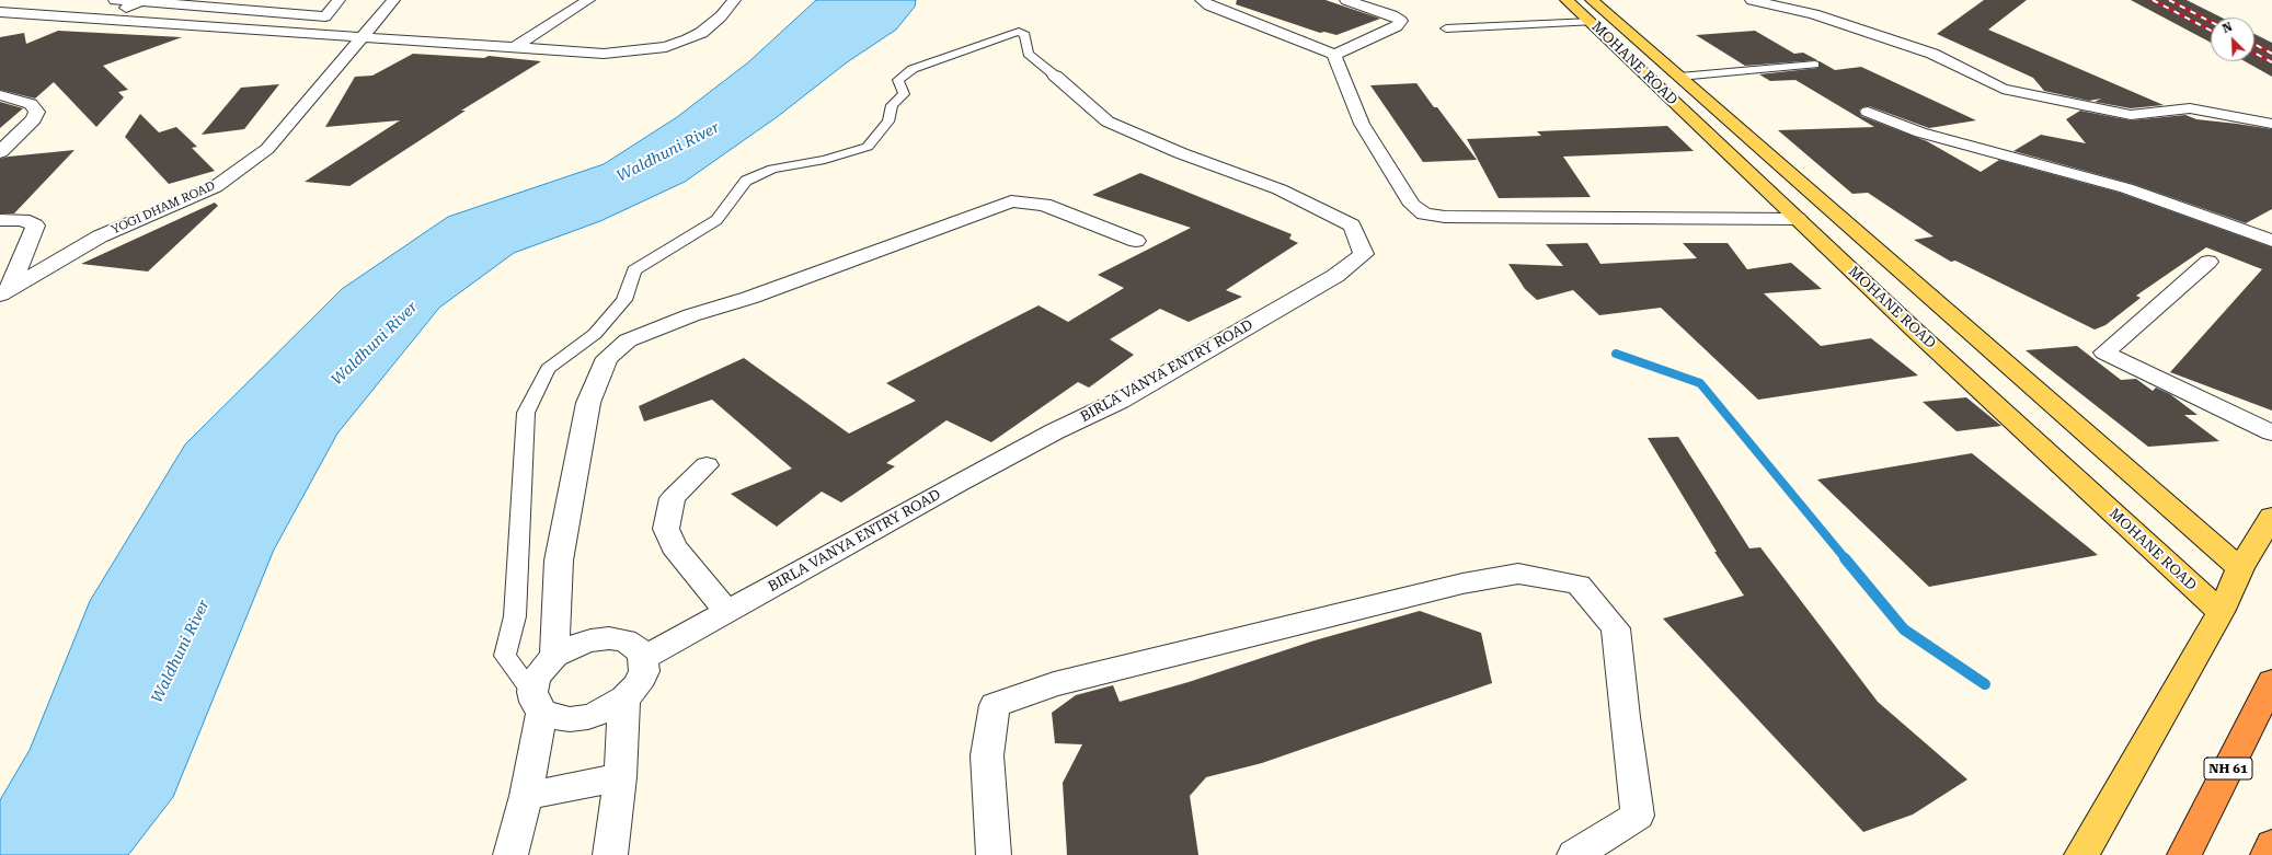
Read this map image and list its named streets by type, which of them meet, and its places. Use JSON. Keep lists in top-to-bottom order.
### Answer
{
  "streets": {
    "highway": ["NH 61"],
    "main road": ["MOHANE ROAD"],
    "street": ["YOGI DHAM ROAD", "BIRLA VANYA ENTRY ROAD"]
  },
  "water": ["Waldhuni River"],
  "north": "top left"
}
